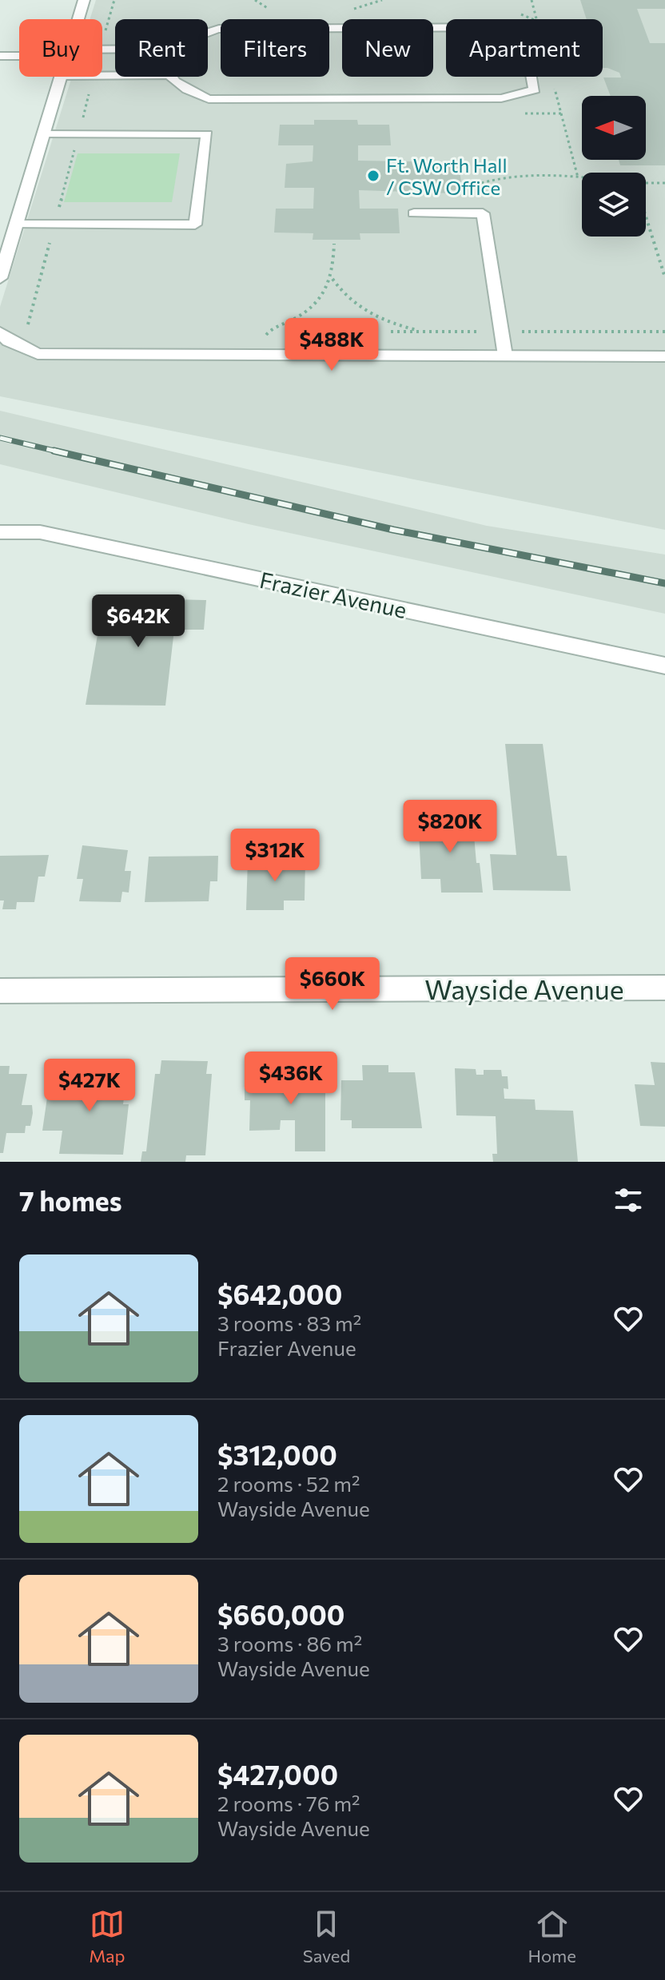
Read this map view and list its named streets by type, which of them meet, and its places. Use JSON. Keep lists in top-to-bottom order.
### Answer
{
  "streets": {
    "street": ["Frazier Avenue", "Wayside Avenue"]
  },
  "places": ["Ft. Worth Hall / CSW Office"],
  "north": "left",
  "page": {
    "chip": [
      "Buy",
      "Rent",
      "Filters",
      "New",
      "Apartment"
    ],
    "price": [
      "$488K",
      "$642K",
      "$820K",
      "$312K",
      "$660K",
      "$436K",
      "$427K"
    ],
    "heading": "7 homes",
    "list": [
      {
        "name": "$642,000",
        "note": "3 rooms · 83 m² · Frazier Avenue"
      },
      {
        "name": "$312,000",
        "note": "2 rooms · 52 m² · Wayside Avenue"
      },
      {
        "name": "$660,000",
        "note": "3 rooms · 86 m² · Wayside Avenue"
      },
      {
        "name": "$427,000",
        "note": "2 rooms · 76 m² · Wayside Avenue"
      }
    ],
    "tabs": ["Map", "Saved", "Home"]
  }
}
